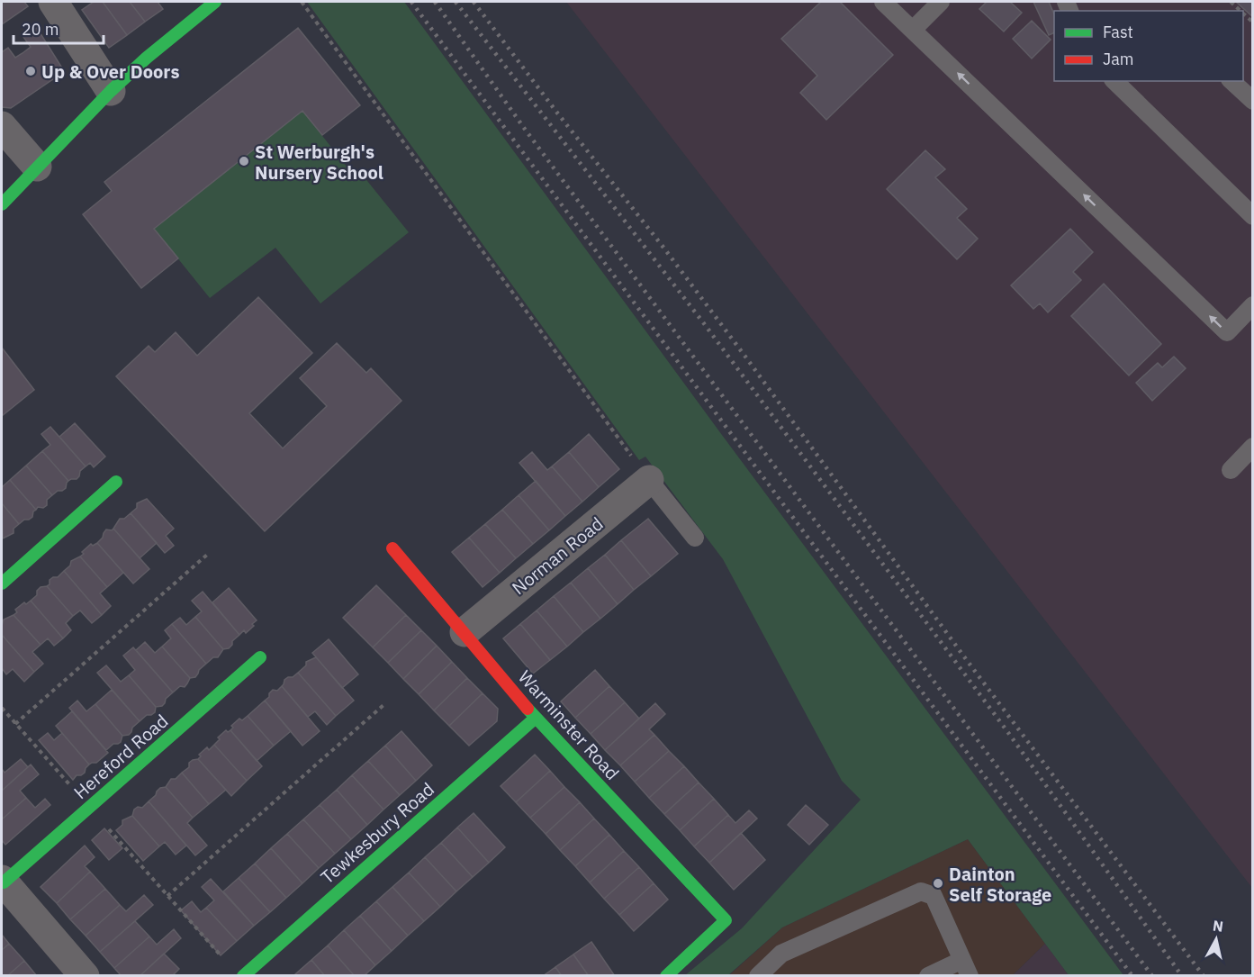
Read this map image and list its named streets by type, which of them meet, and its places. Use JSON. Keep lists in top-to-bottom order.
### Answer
{
  "streets": {
    "street": [
      "Norman Road",
      "Warminster Road",
      "Hereford Road",
      "Tewkesbury Road"
    ]
  },
  "crossings": [
    ["Norman Road", "Warminster Road"],
    ["Warminster Road", "Tewkesbury Road"]
  ],
  "places": ["Up & Over Doors", "St Werburgh's Nursery School", "Dainton Self Storage"],
  "legend": ["Fast", "Jam"],
  "scale_bar": "20 m",
  "north": "top"
}
